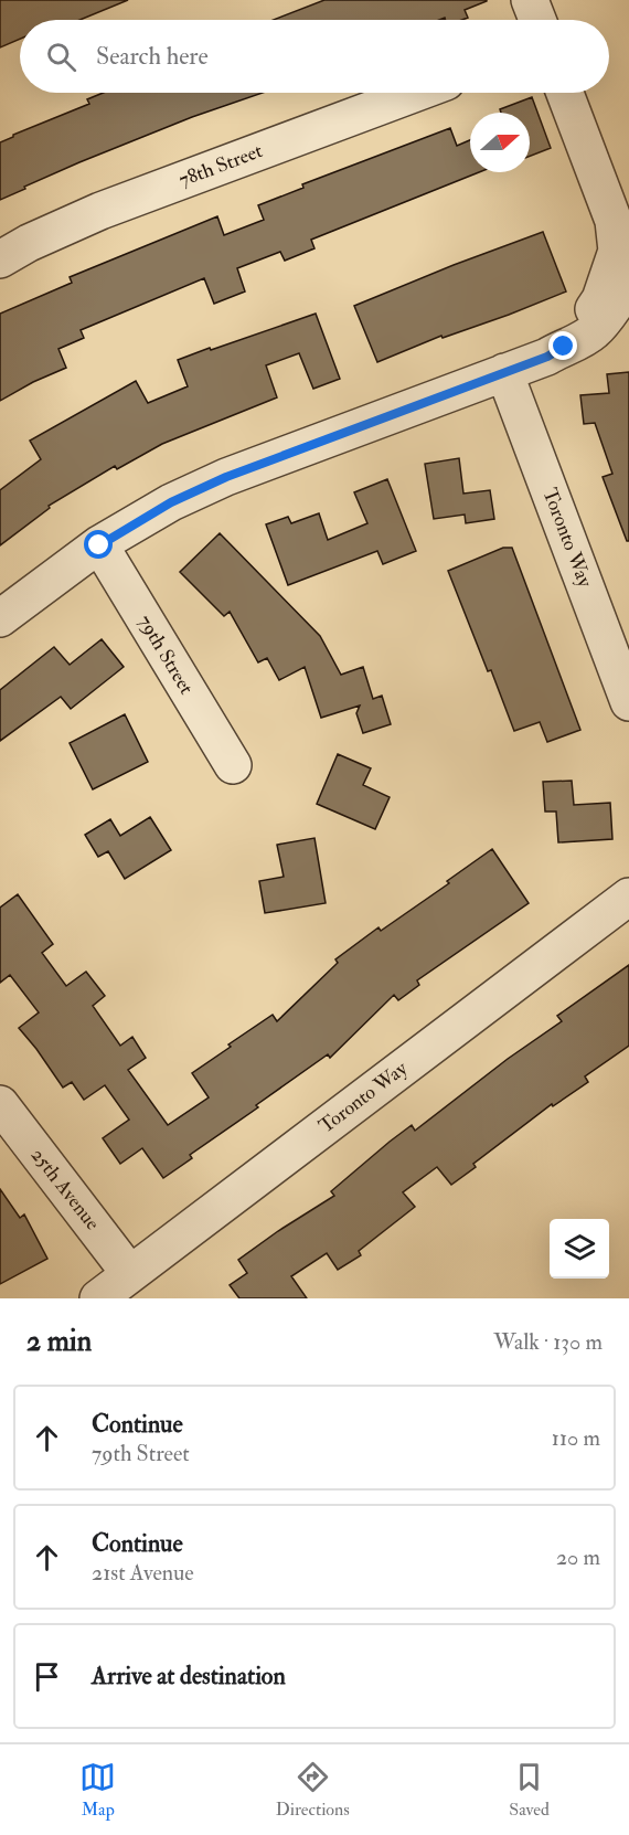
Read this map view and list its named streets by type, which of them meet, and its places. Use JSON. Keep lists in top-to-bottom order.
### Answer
{
  "streets": {
    "street": [
      "78th Street",
      "Toronto Way",
      "79th Street",
      "25th Avenue"
    ]
  },
  "crossings": [
    ["Toronto Way", "25th Avenue"]
  ],
  "north": "right",
  "page": {
    "search": "Search here",
    "heading": ["2 min", "Walk · 130 m"],
    "list": [
      ["Continue", "79th Street", "110 m"],
      ["Continue", "21st Avenue", "20 m"],
      "Arrive at destination"
    ],
    "nav": ["Map", "Directions", "Saved"]
  }
}
